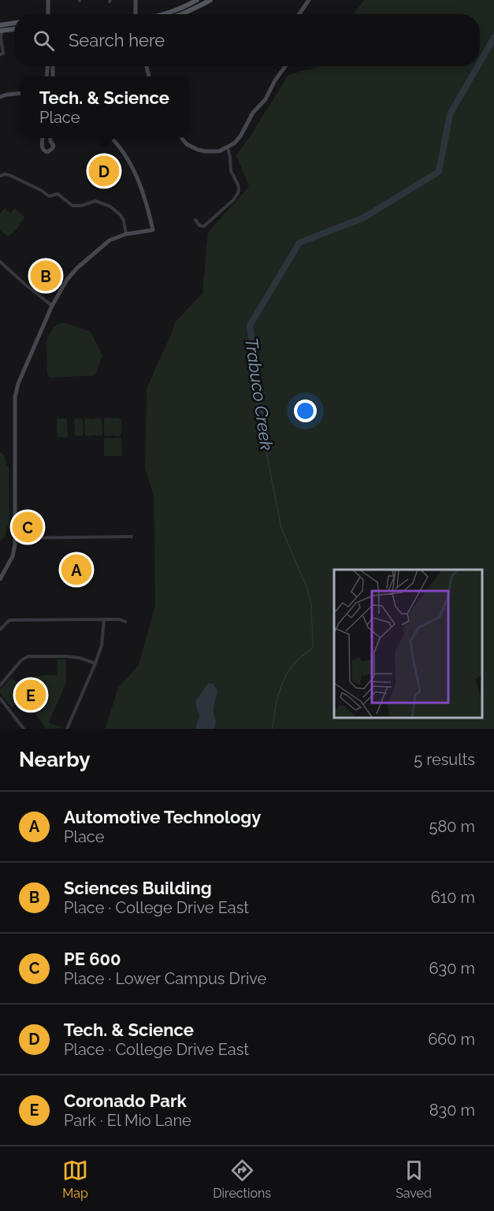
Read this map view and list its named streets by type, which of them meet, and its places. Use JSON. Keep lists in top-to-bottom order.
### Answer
{
  "water": ["Trabuco Creek"],
  "page": {
    "search": "Search here",
    "popup": ["Tech. & Science", "Place"],
    "pins": [
      "D",
      "B",
      "C",
      "A",
      "E"
    ],
    "heading": ["Nearby", "5 results"],
    "list": [
      {
        "mark": "A",
        "name": "Automotive Technology",
        "note": "Place",
        "value": "580 m"
      },
      {
        "mark": "B",
        "name": "Sciences Building",
        "note": "Place · College Drive East",
        "value": "610 m"
      },
      {
        "mark": "C",
        "name": "PE 600",
        "note": "Place · Lower Campus Drive",
        "value": "630 m"
      },
      {
        "mark": "D",
        "name": "Tech. & Science",
        "note": "Place · College Drive East",
        "value": "660 m"
      },
      {
        "mark": "E",
        "name": "Coronado Park",
        "note": "Park · El Mio Lane",
        "value": "830 m"
      }
    ],
    "nav": ["Map", "Directions", "Saved"]
  }
}
